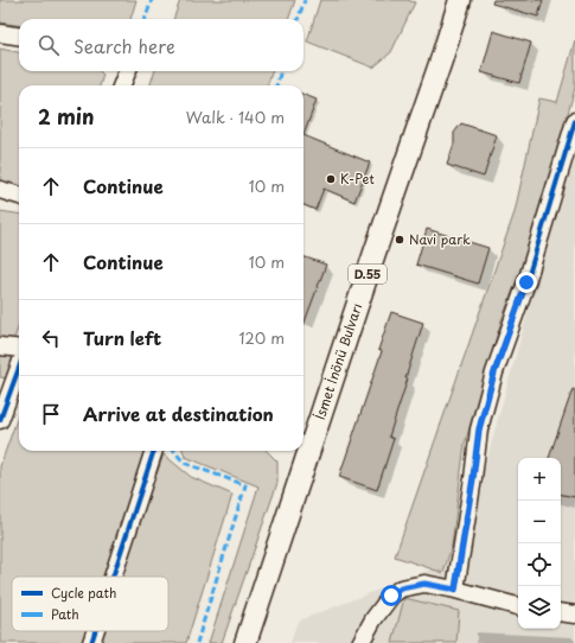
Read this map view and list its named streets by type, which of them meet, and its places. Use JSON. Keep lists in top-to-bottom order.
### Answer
{
  "streets": {
    "main road": ["D.55", "İsmet İnönü Bulvarı"]
  },
  "places": ["K-Pet", "Navi park"],
  "legend": ["Cycle path", "Path"],
  "page": {
    "search": "Search here",
    "heading": ["2 min", "Walk · 140 m"],
    "list": [
      ["Continue", "10 m"],
      ["Continue", "10 m"],
      ["Turn left", "120 m"],
      "Arrive at destination"
    ],
    "map_buttons": ["+", "−"]
  }
}
